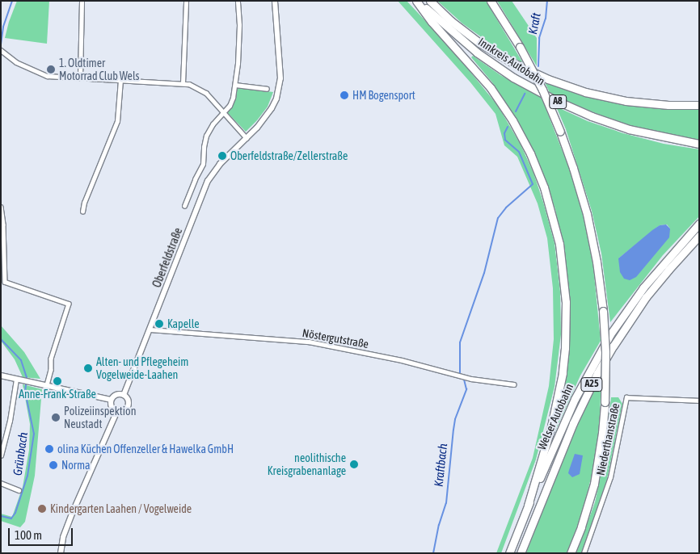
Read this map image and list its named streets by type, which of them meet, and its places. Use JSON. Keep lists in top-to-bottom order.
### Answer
{
  "streets": {
    "highway": [
      "Innkreis Autobahn",
      "A8",
      "A25",
      "Welser Autobahn"
    ],
    "main road": ["Oberfeldstraße"],
    "street": ["Nöstergutstraße", "Niederthanstraße"]
  },
  "crossings": [
    ["Oberfeldstraße", "Nöstergutstraße"]
  ],
  "water": ["Kraft", "Grünbach", "Kraftbach"],
  "places": [
    "1. Oldtimer Motorrad Club Wels",
    "HM Bogensport",
    "Oberfeldstraße/Zellerstraße",
    "Kapelle",
    "Alten- und Pflegeheim Vogelweide-Laahen",
    "Anne-Frank-Straße",
    "Polizeiinspektion Neustadt",
    "olina Küchen Offenzeller & Hawelka GmbH",
    "neolithische Kreisgrabenanlage",
    "Norma",
    "Kindergarten Laahen / Vogelweide"
  ],
  "scale_bar": "100 m"
}
